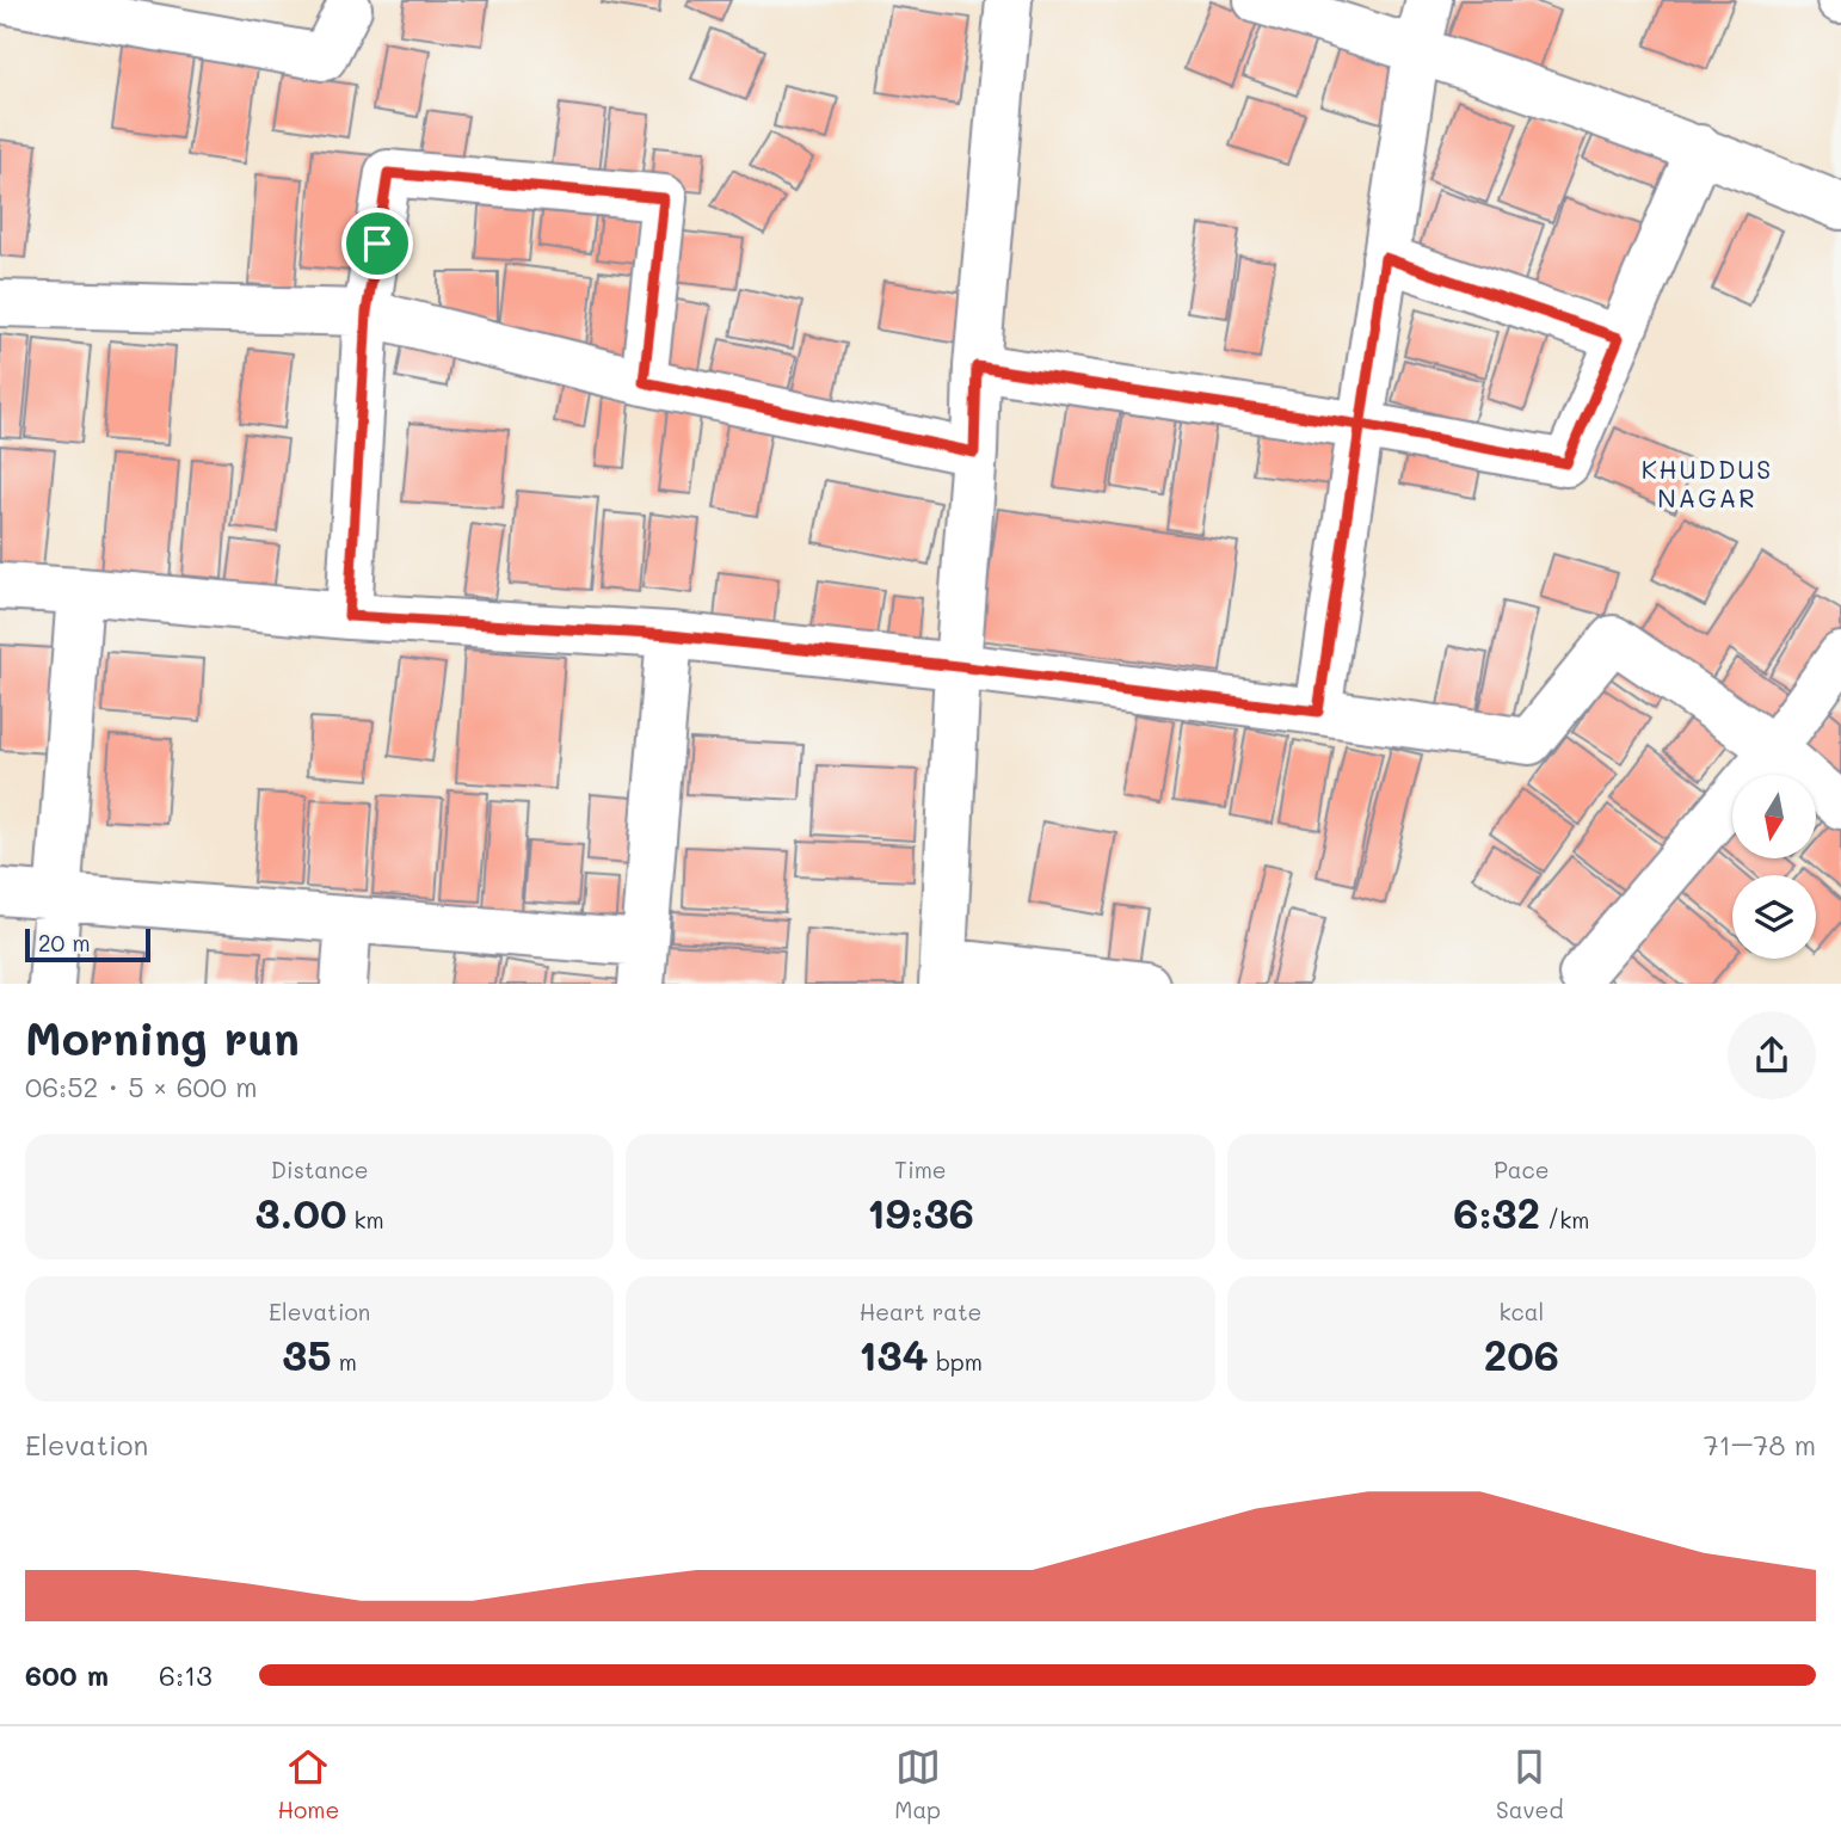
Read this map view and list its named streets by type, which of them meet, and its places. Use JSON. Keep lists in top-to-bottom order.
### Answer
{
  "districts": ["KHUDDUS NAGAR"],
  "scale_bar": "20 m",
  "north": "bottom",
  "page": {
    "scale": "20 m",
    "heading": ["Morning run", "06:52 · 5 × 600 m"],
    "stats": [
      ["Distance", "3.00 km"],
      ["Time", "19:36"],
      ["Pace", "6:32 /km"],
      ["Elevation", "35 m"],
      ["Heart rate", "134 bpm"],
      ["kcal", "206"]
    ],
    "chart": ["Elevation", "71–78 m"],
    "list": [
      {
        "name": "600 m",
        "note": "6:13"
      }
    ],
    "tabs": ["Home", "Map", "Saved"]
  }
}
